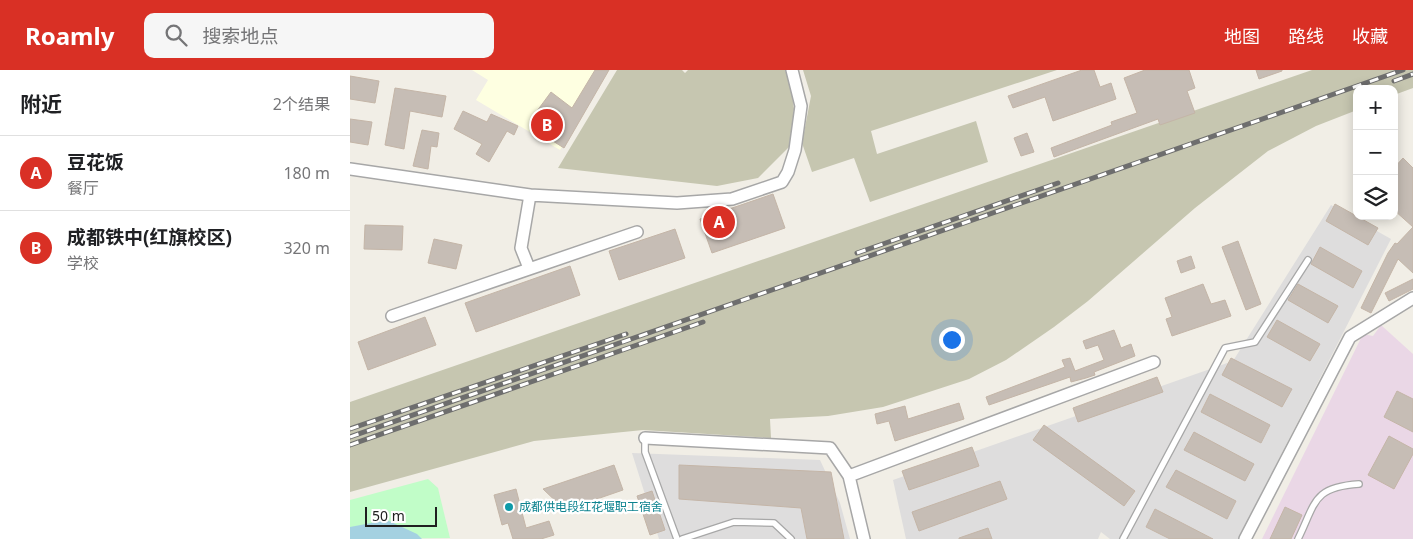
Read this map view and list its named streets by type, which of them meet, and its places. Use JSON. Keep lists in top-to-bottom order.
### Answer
{
  "places": ["成都供电段红花堰职工宿舍"],
  "scale_bar": "50 m",
  "page": {
    "header": "Roamly",
    "search": "搜索地点",
    "nav": ["地图", "路线", "收藏"],
    "heading": ["附近", "2个结果"],
    "map_buttons": ["+", "−"],
    "pins": ["B", "A"],
    "list": [
      {
        "mark": "A",
        "name": "豆花饭",
        "note": "餐厅",
        "value": "180 m"
      },
      {
        "mark": "B",
        "name": "成都铁中(红旗校区)",
        "note": "学校",
        "value": "320 m"
      }
    ],
    "scale": "50 m"
  }
}
